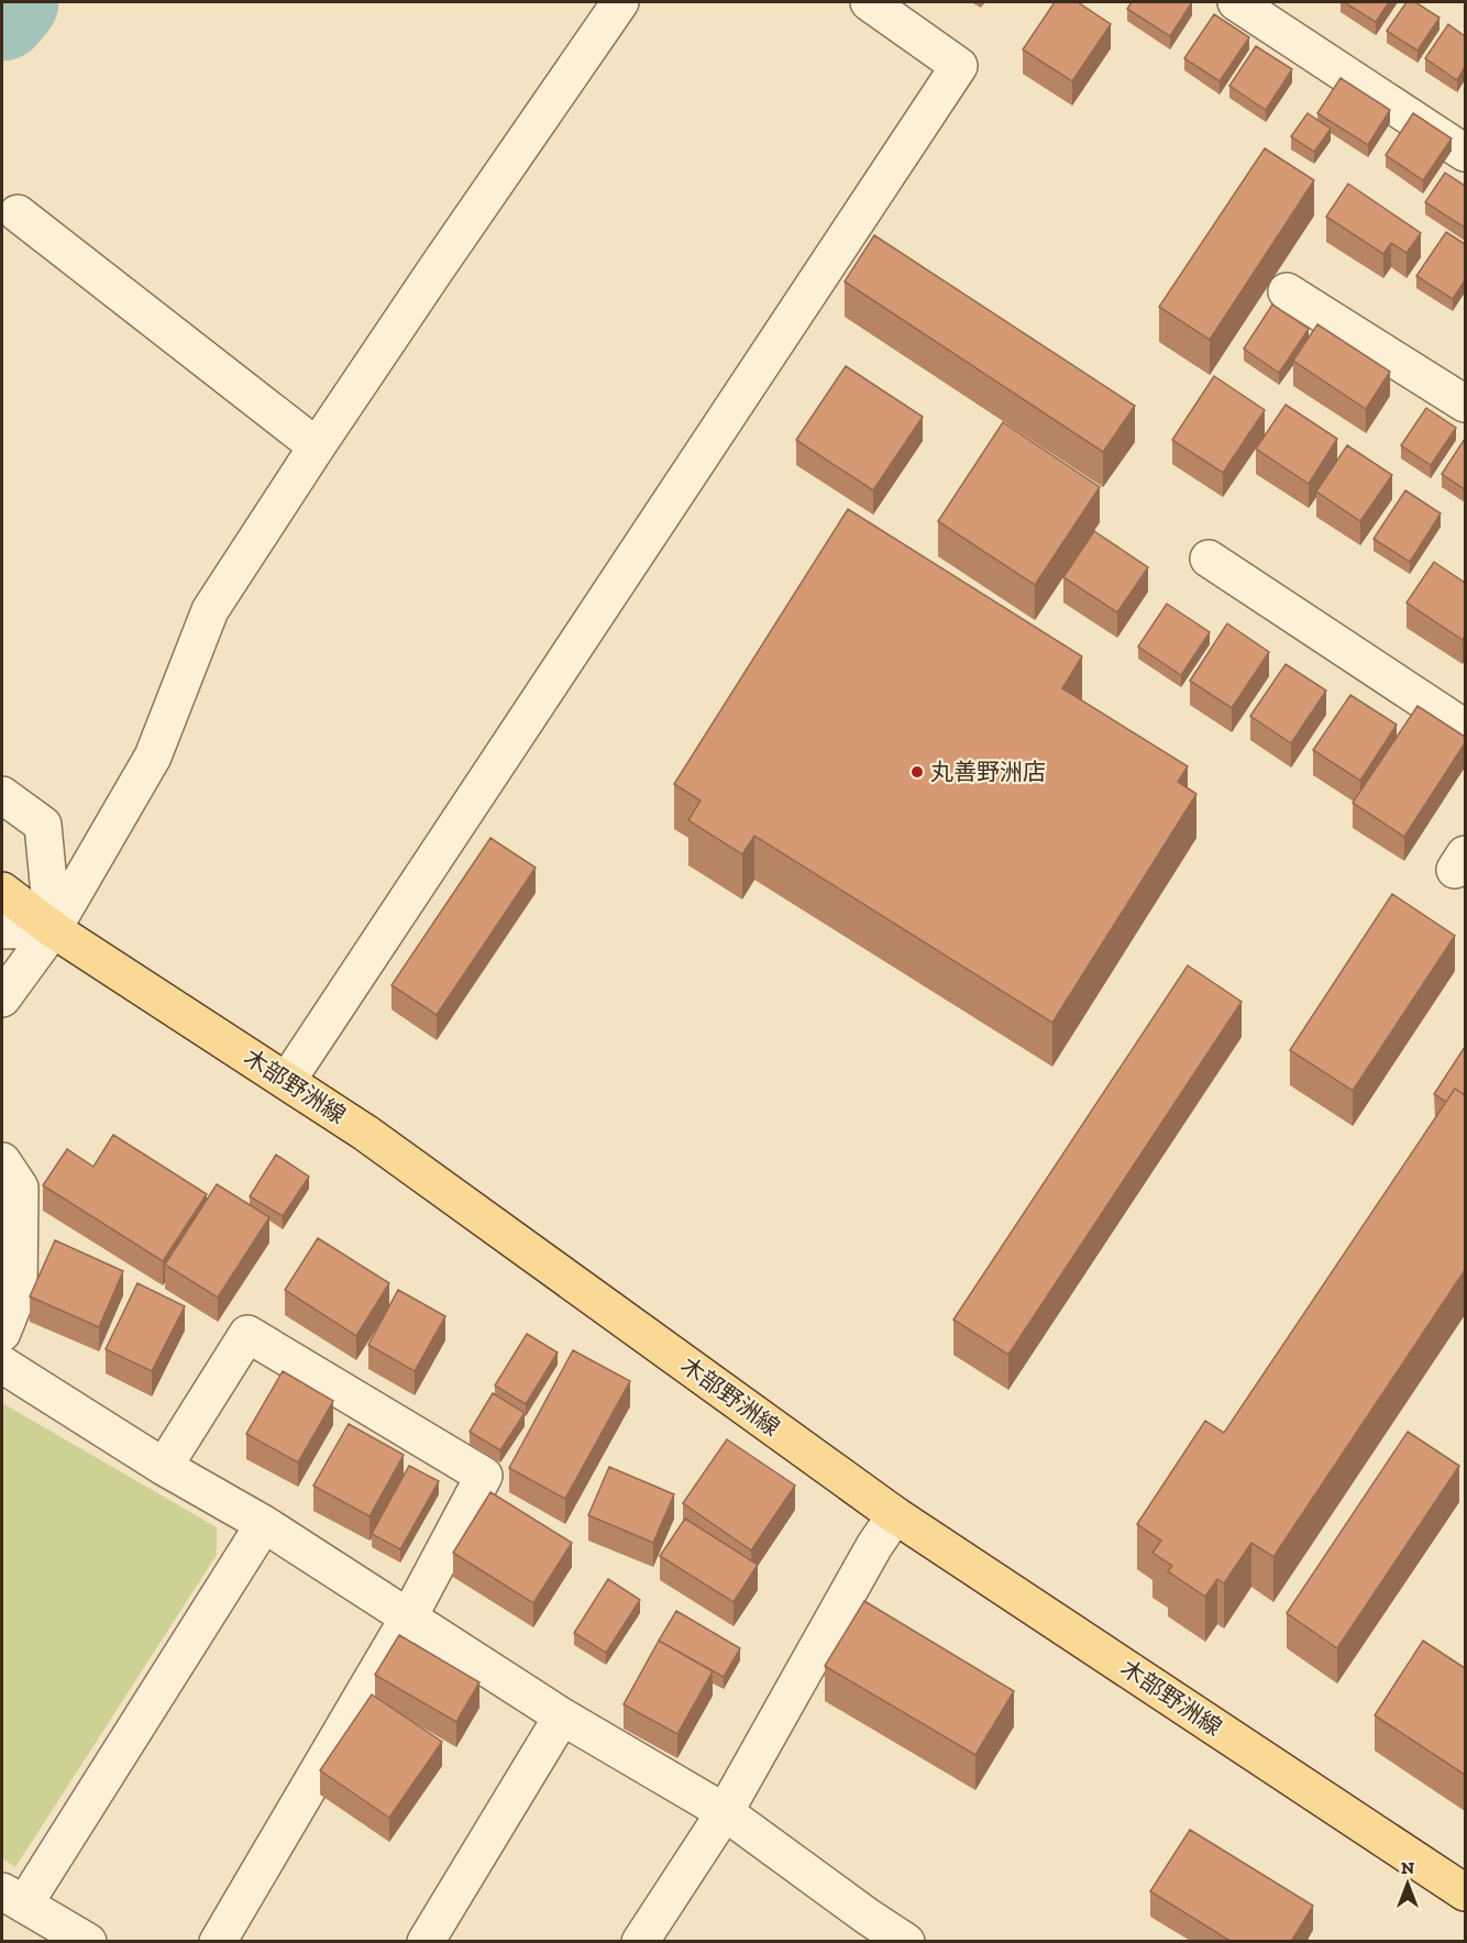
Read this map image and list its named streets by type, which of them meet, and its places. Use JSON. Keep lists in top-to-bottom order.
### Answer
{
  "streets": {
    "main road": ["木部野洲線"]
  },
  "places": ["丸善野洲店"],
  "north": "top"
}
